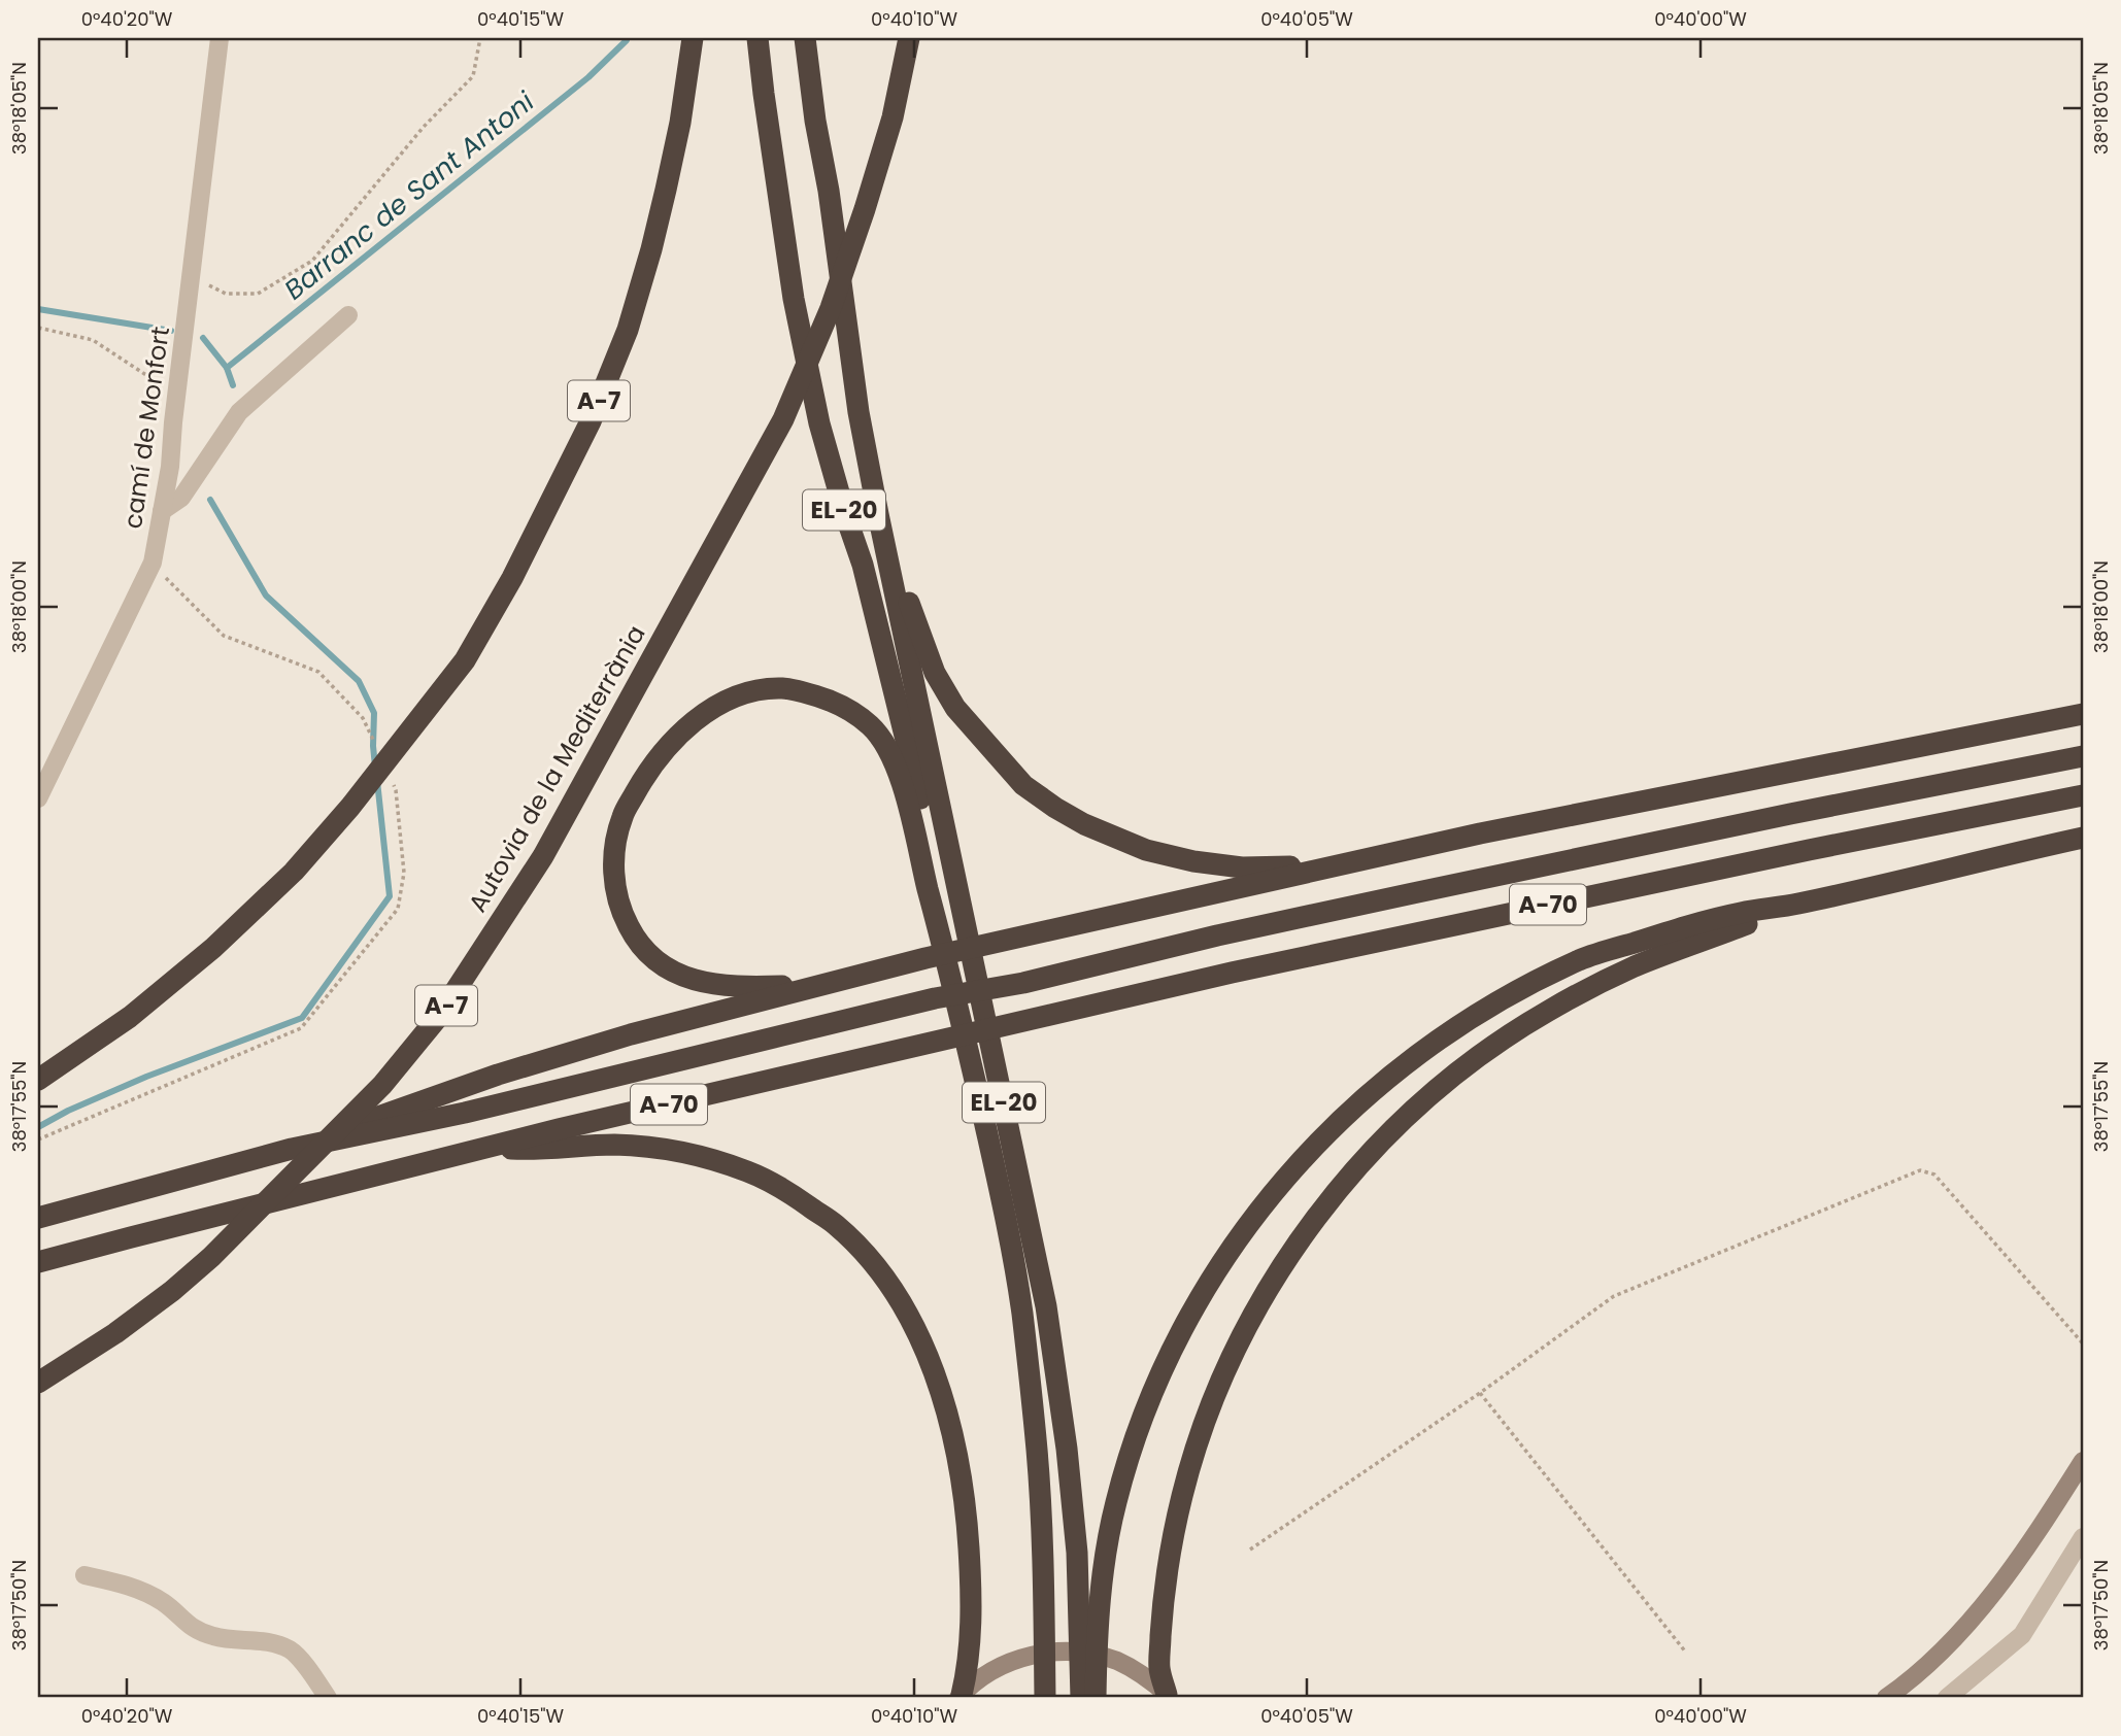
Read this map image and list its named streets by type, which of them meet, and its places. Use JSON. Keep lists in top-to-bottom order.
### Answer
{
  "streets": {
    "highway": [
      "A-7",
      "EL-20",
      "Autovia de la Mediterrània",
      "A-70"
    ],
    "street": ["camí de Monfort"]
  },
  "water": ["Barranc de Sant Antoni"],
  "coordinates": [
    "0°40'20\"W",
    "0°40'15\"W",
    "0°40'10\"W",
    "0°40'05\"W",
    "0°40'00\"W",
    "38°18'05\"N",
    "38°18'00\"N",
    "38°17'55\"N",
    "38°17'50\"N"
  ]
}
